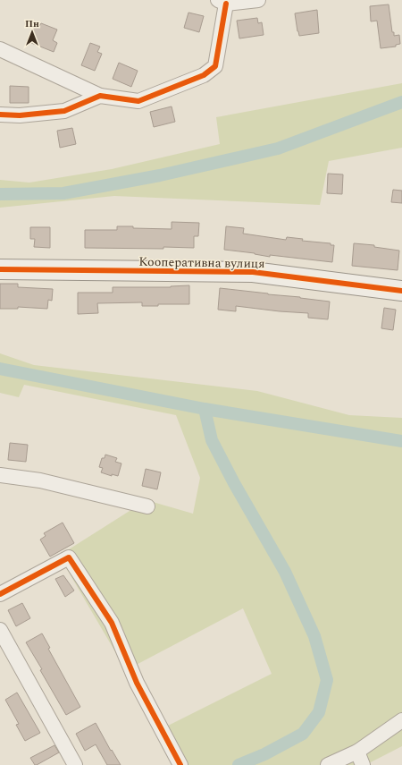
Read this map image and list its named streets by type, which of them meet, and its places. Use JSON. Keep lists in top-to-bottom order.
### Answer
{
  "streets": {
    "street": ["Кооперативна вулиця"]
  },
  "north": "top"
}
